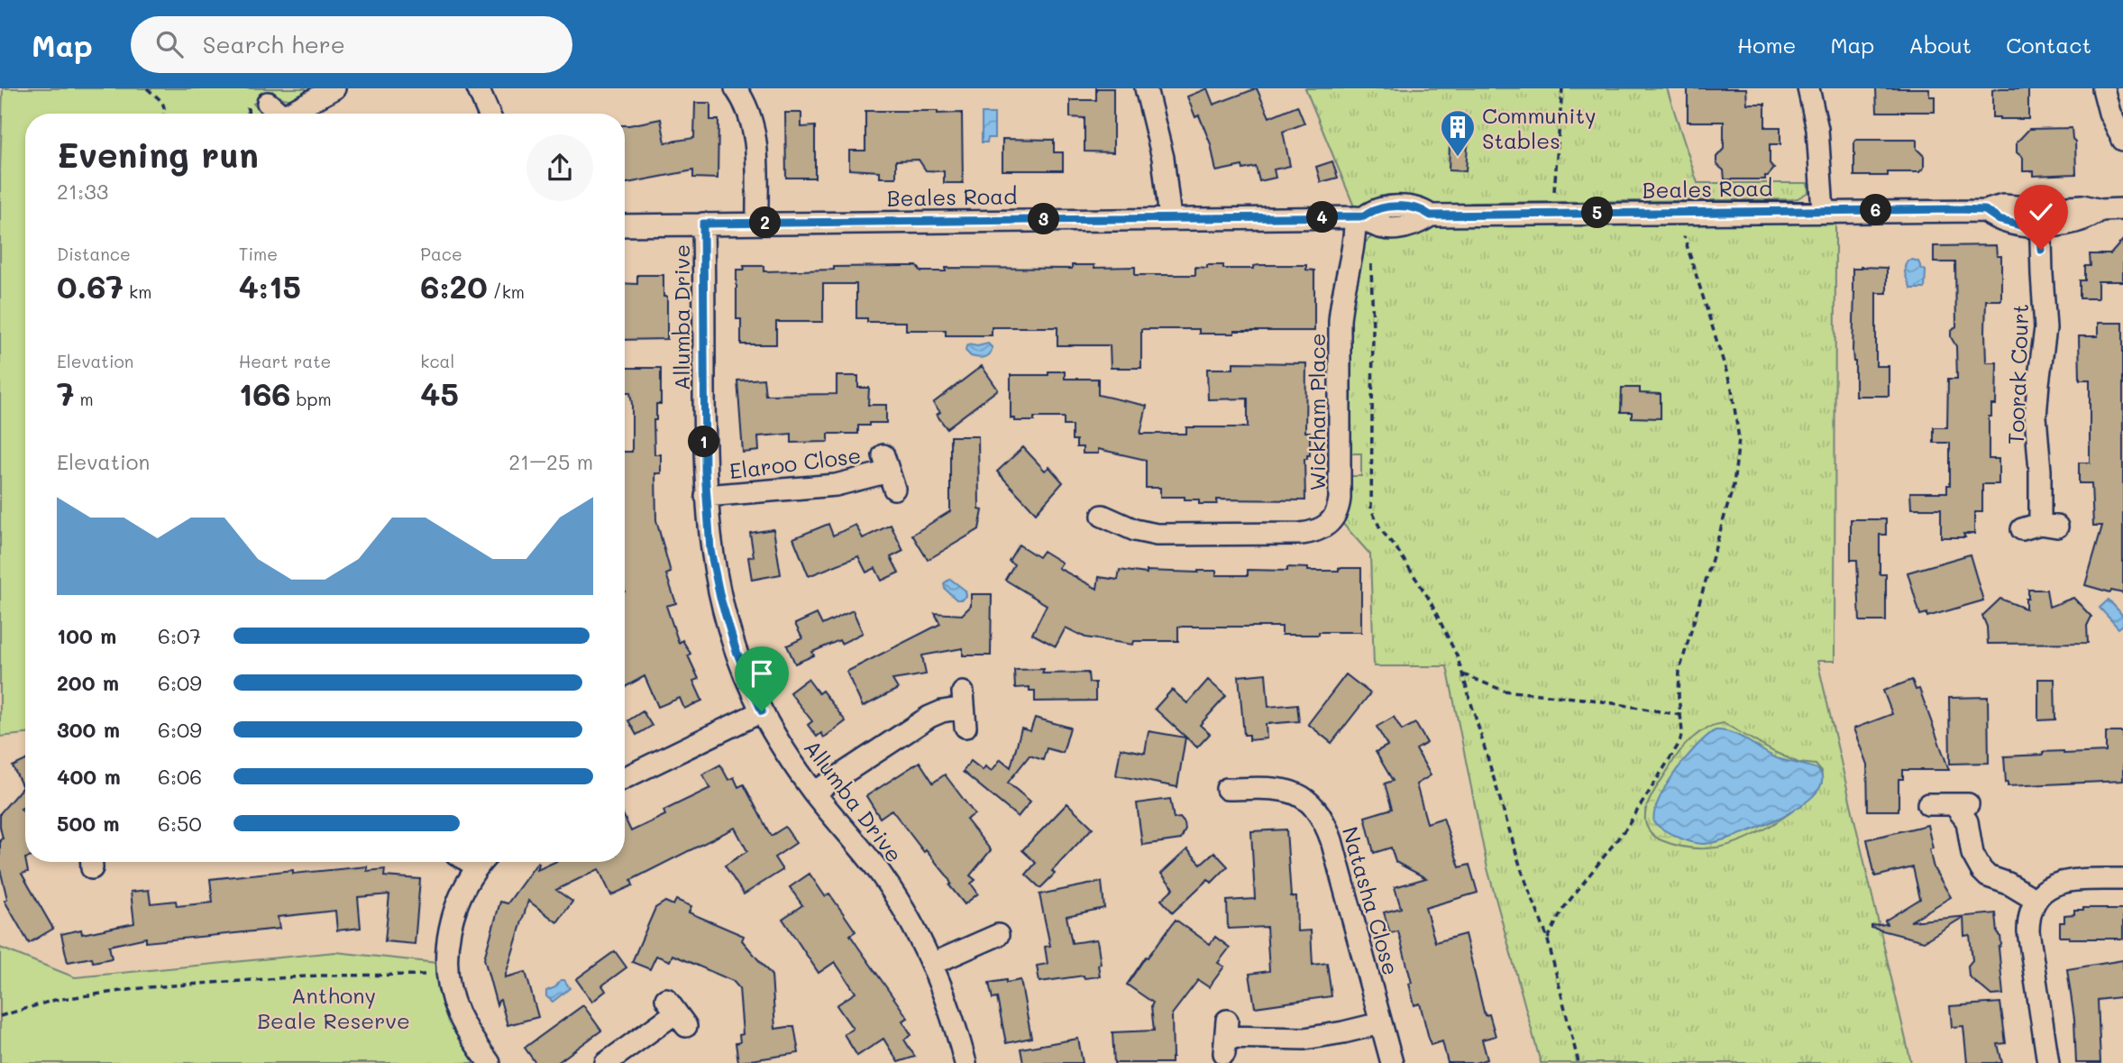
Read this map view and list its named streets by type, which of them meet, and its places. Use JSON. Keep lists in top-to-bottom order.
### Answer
{
  "streets": {
    "street": [
      "Beales Road",
      "Allumba Drive",
      "Toorak Court",
      "Wickham Place",
      "Elaroo Close",
      "Natasha Close"
    ]
  },
  "crossings": [
    ["Beales Road", "Allumba Drive"],
    ["Beales Road", "Toorak Court"],
    ["Beales Road", "Wickham Place"],
    ["Allumba Drive", "Elaroo Close"]
  ],
  "parks": ["Anthony Beale Reserve"],
  "places": {
    "building": ["Community Stables"]
  },
  "page": {
    "header": "Map",
    "search": "Search here",
    "nav": [
      "Home",
      "Map",
      "About",
      "Contact"
    ],
    "heading": ["Evening run", "21:33"],
    "pins": [
      "6",
      "5",
      "4",
      "3",
      "2",
      "1"
    ],
    "stats": [
      ["Distance", "0.67 km"],
      ["Time", "4:15"],
      ["Pace", "6:20 /km"],
      ["Elevation", "7 m"],
      ["Heart rate", "166 bpm"],
      ["kcal", "45"]
    ],
    "chart": ["Elevation", "21–25 m"],
    "list": [
      {
        "name": "100 m",
        "note": "6:07"
      },
      {
        "name": "200 m",
        "note": "6:09"
      },
      {
        "name": "300 m",
        "note": "6:09"
      },
      {
        "name": "400 m",
        "note": "6:06"
      },
      {
        "name": "500 m",
        "note": "6:50"
      }
    ]
  }
}
